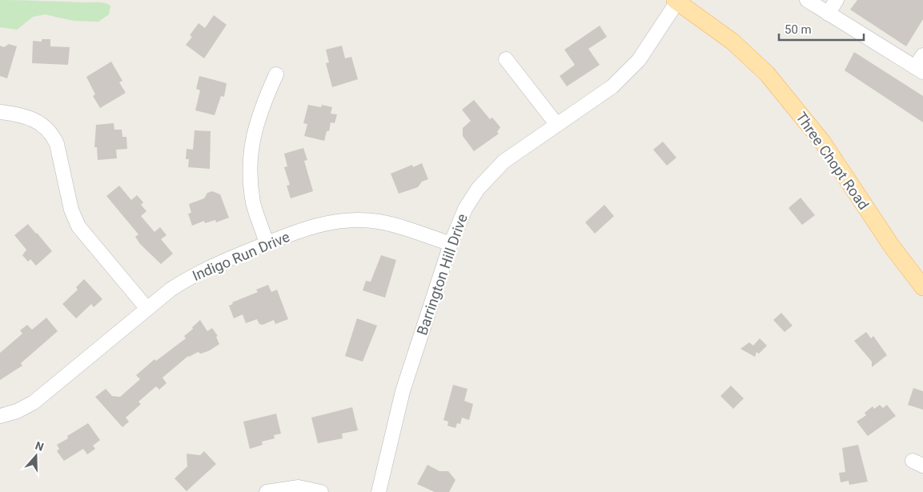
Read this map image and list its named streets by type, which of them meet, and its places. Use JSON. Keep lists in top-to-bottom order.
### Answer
{
  "streets": {
    "main road": ["Three Chopt Road"],
    "street": ["Indigo Run Drive", "Barrington Hill Drive"]
  },
  "crossings": [
    ["Three Chopt Road", "Barrington Hill Drive"],
    ["Indigo Run Drive", "Barrington Hill Drive"]
  ],
  "scale_bar": "50 m",
  "north": "top"
}
